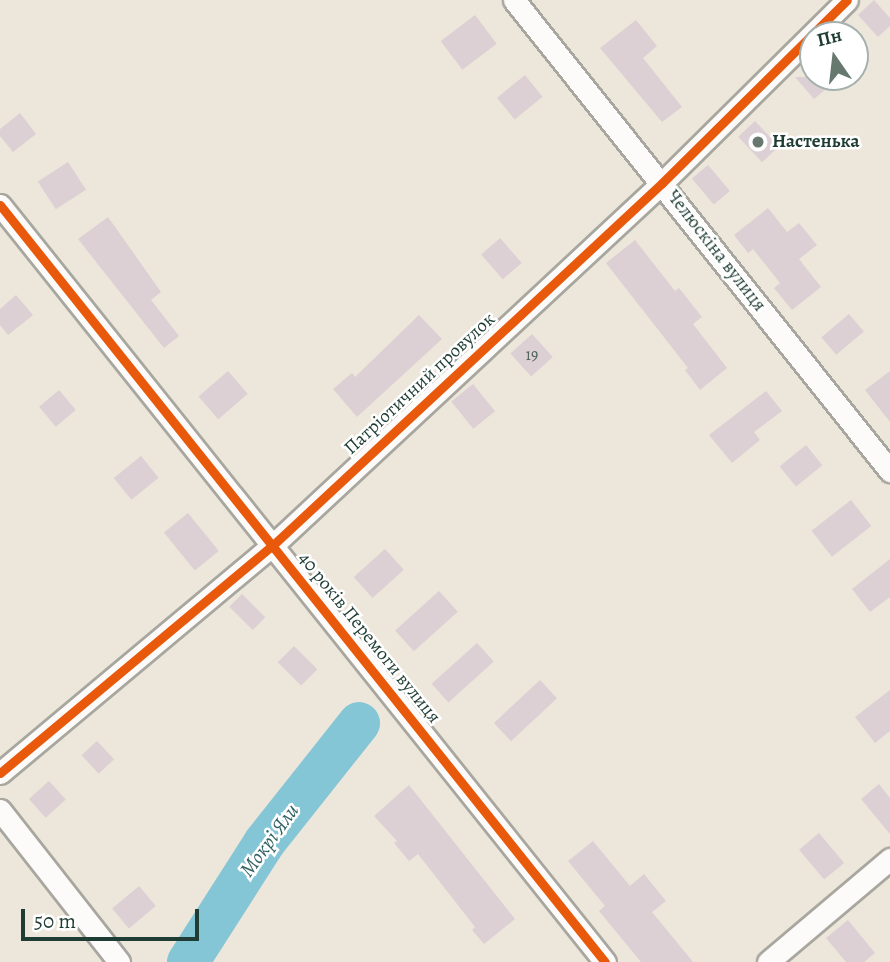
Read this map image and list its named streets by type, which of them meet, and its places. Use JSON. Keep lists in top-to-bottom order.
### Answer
{
  "streets": {
    "street": ["Челюскіна вулиця", "Патріотичний провулок", "40 років Перемоги вулиця"]
  },
  "crossings": [
    ["Челюскіна вулиця", "Патріотичний провулок"],
    ["Патріотичний провулок", "40 років Перемоги вулиця"]
  ],
  "water": ["Мокрі Яли"],
  "places": ["Настенька"],
  "house_numbers": ["19"],
  "scale_bar": "50 m",
  "north": "top"
}
